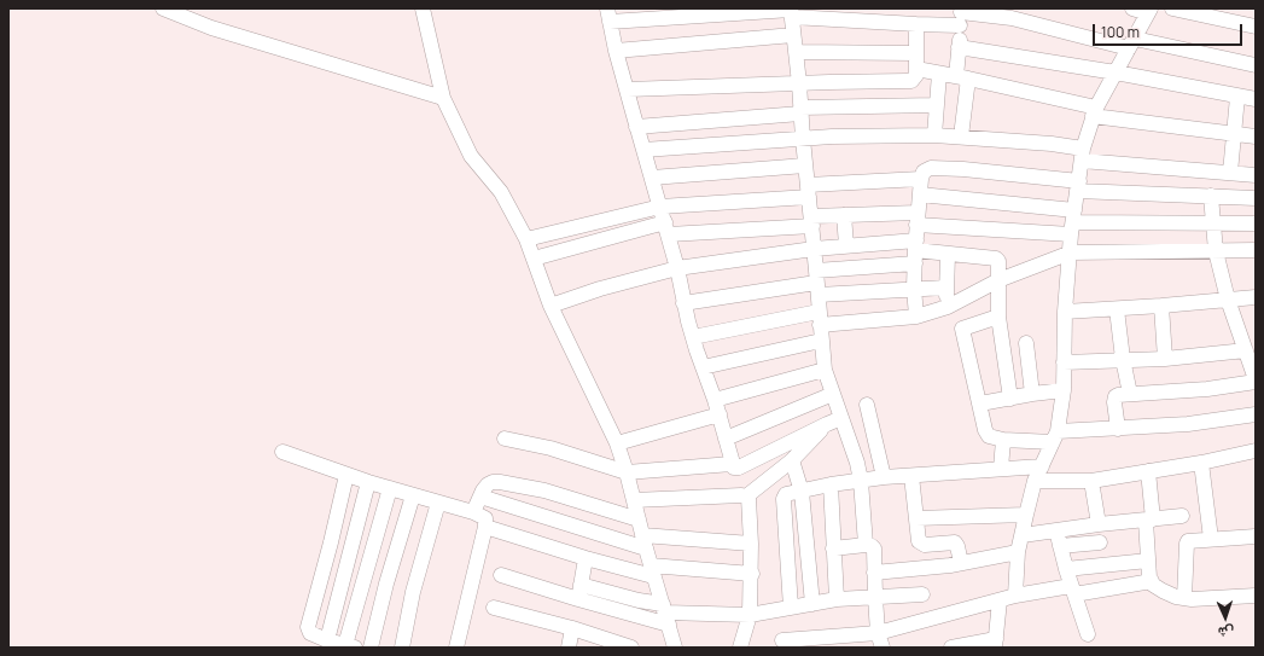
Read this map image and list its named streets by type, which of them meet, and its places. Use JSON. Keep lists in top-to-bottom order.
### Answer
{
  "scale_bar": "100 m",
  "north": "bottom"
}
